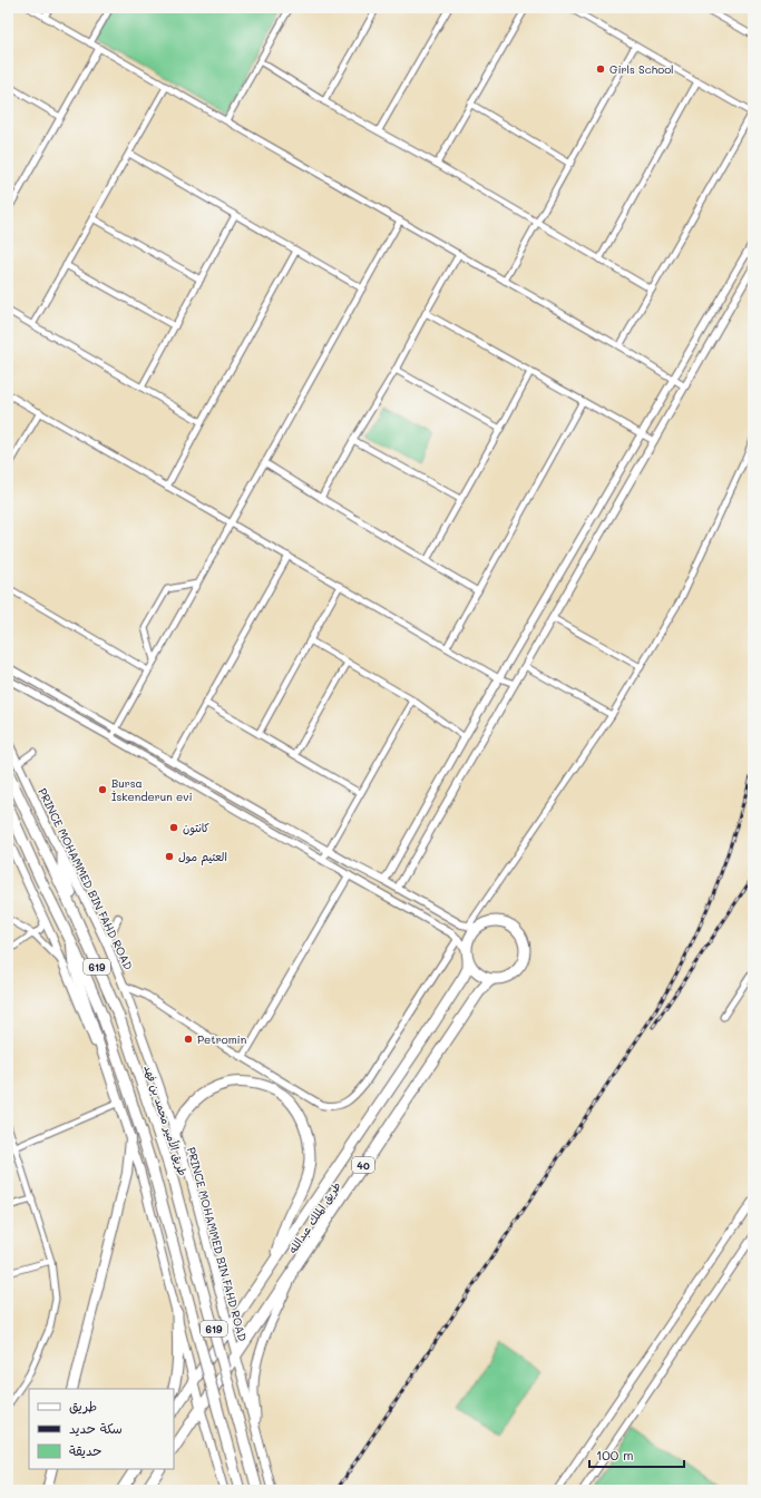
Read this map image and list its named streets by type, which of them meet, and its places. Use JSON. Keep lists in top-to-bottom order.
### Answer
{
  "streets": {
    "highway": [
      "619",
      "طريق الأمير محمد بن فهد",
      "40",
      "طريق الملك عبدالله"
    ],
    "main road": ["PRINCE MOHAMMED BIN FAHD ROAD"]
  },
  "crossings": [
    ["PRINCE MOHAMMED BIN FAHD ROAD", "طريق الملك عبدالله"]
  ],
  "places": [
    "Girls School",
    "Bursa İskenderun evi",
    "كانتون",
    "العثيم مول",
    "Petromin"
  ],
  "legend": ["طريق", "سكة حديد", "حديقة"],
  "scale_bar": "100 m"
}
